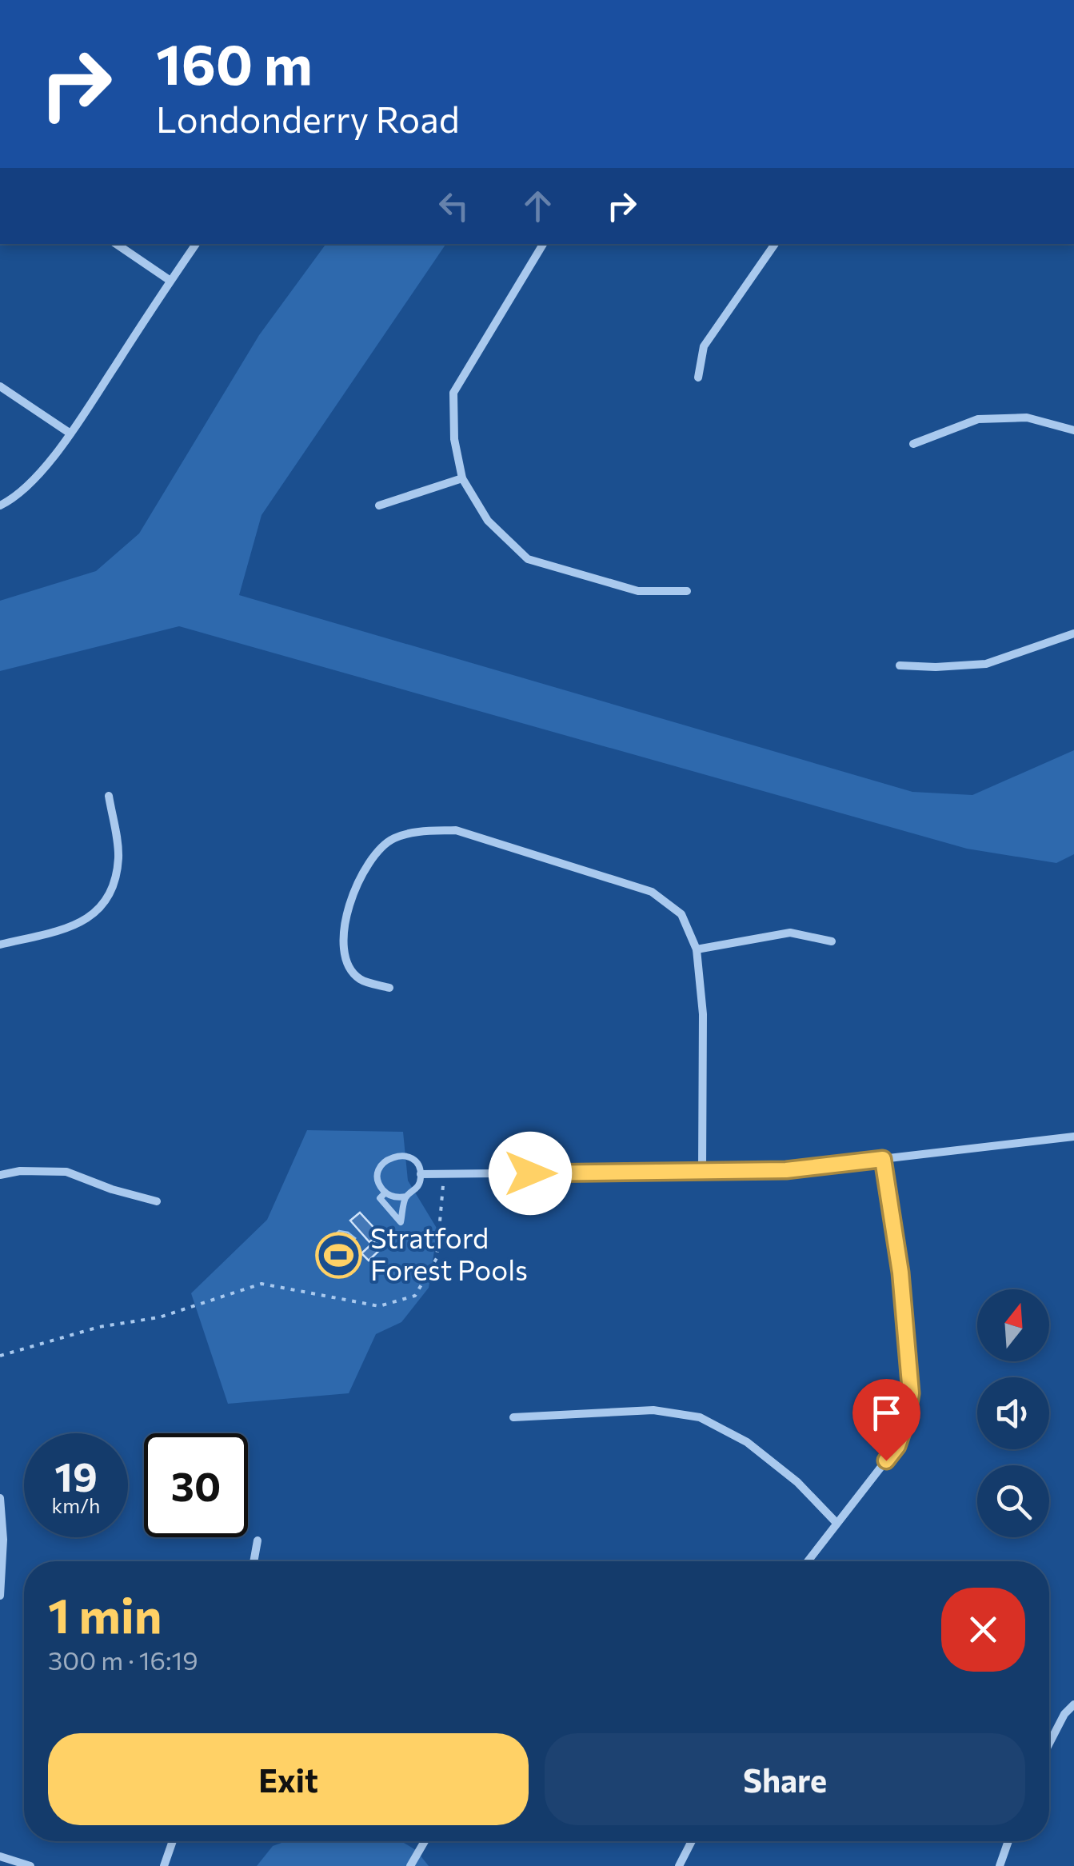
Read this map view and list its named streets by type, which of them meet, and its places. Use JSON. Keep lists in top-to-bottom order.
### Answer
{
  "places": {
    "sports": ["Stratford Forest Pools"]
  },
  "north": "top",
  "page": {
    "turn": ["160 m", "Londonderry Road"],
    "speed": "19 km/h",
    "limit": "30",
    "heading": ["1 min", "300 m · 16:19"],
    "buttons": ["Exit", "Share"]
  }
}
